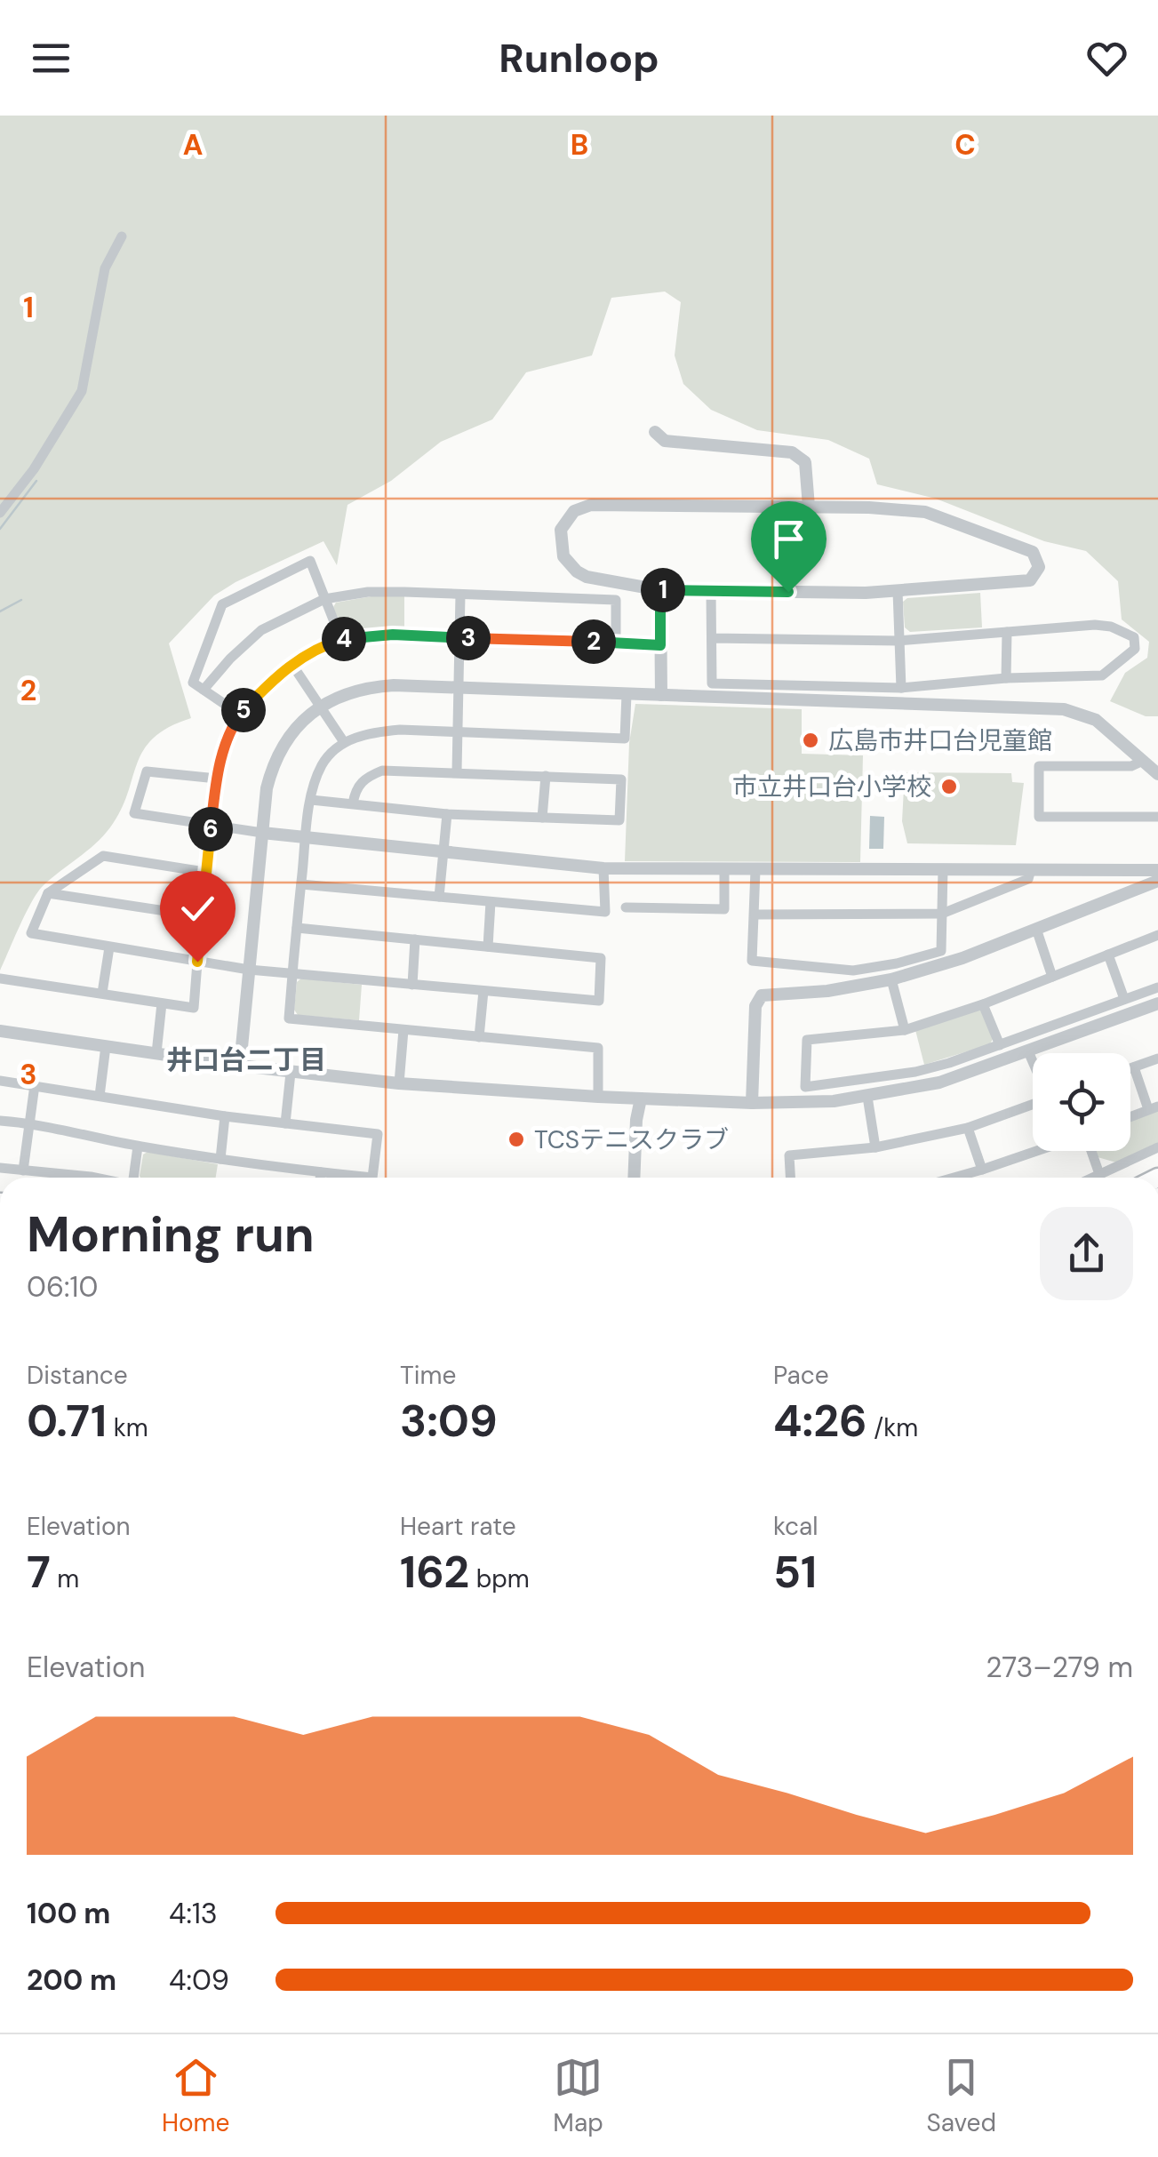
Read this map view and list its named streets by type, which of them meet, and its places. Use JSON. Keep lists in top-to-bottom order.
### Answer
{
  "districts": ["井口台二丁目"],
  "places": ["広島市井口台児童館", "市立井口台小学校", "TCSテニスクラブ"],
  "page": {
    "header": "Runloop",
    "pins": [
      "1",
      "3",
      "4",
      "2",
      "5",
      "6"
    ],
    "heading": ["Morning run", "06:10"],
    "stats": [
      ["Distance", "0.71 km"],
      ["Time", "3:09"],
      ["Pace", "4:26 /km"],
      ["Elevation", "7 m"],
      ["Heart rate", "162 bpm"],
      ["kcal", "51"]
    ],
    "chart": ["Elevation", "273–279 m"],
    "list": [
      {
        "name": "100 m",
        "note": "4:13"
      },
      {
        "name": "200 m",
        "note": "4:09"
      }
    ],
    "tabs": ["Home", "Map", "Saved"]
  },
  "grid": {
    "columns": ["A", "B", "C"],
    "rows": ["1", "2", "3"]
  }
}
